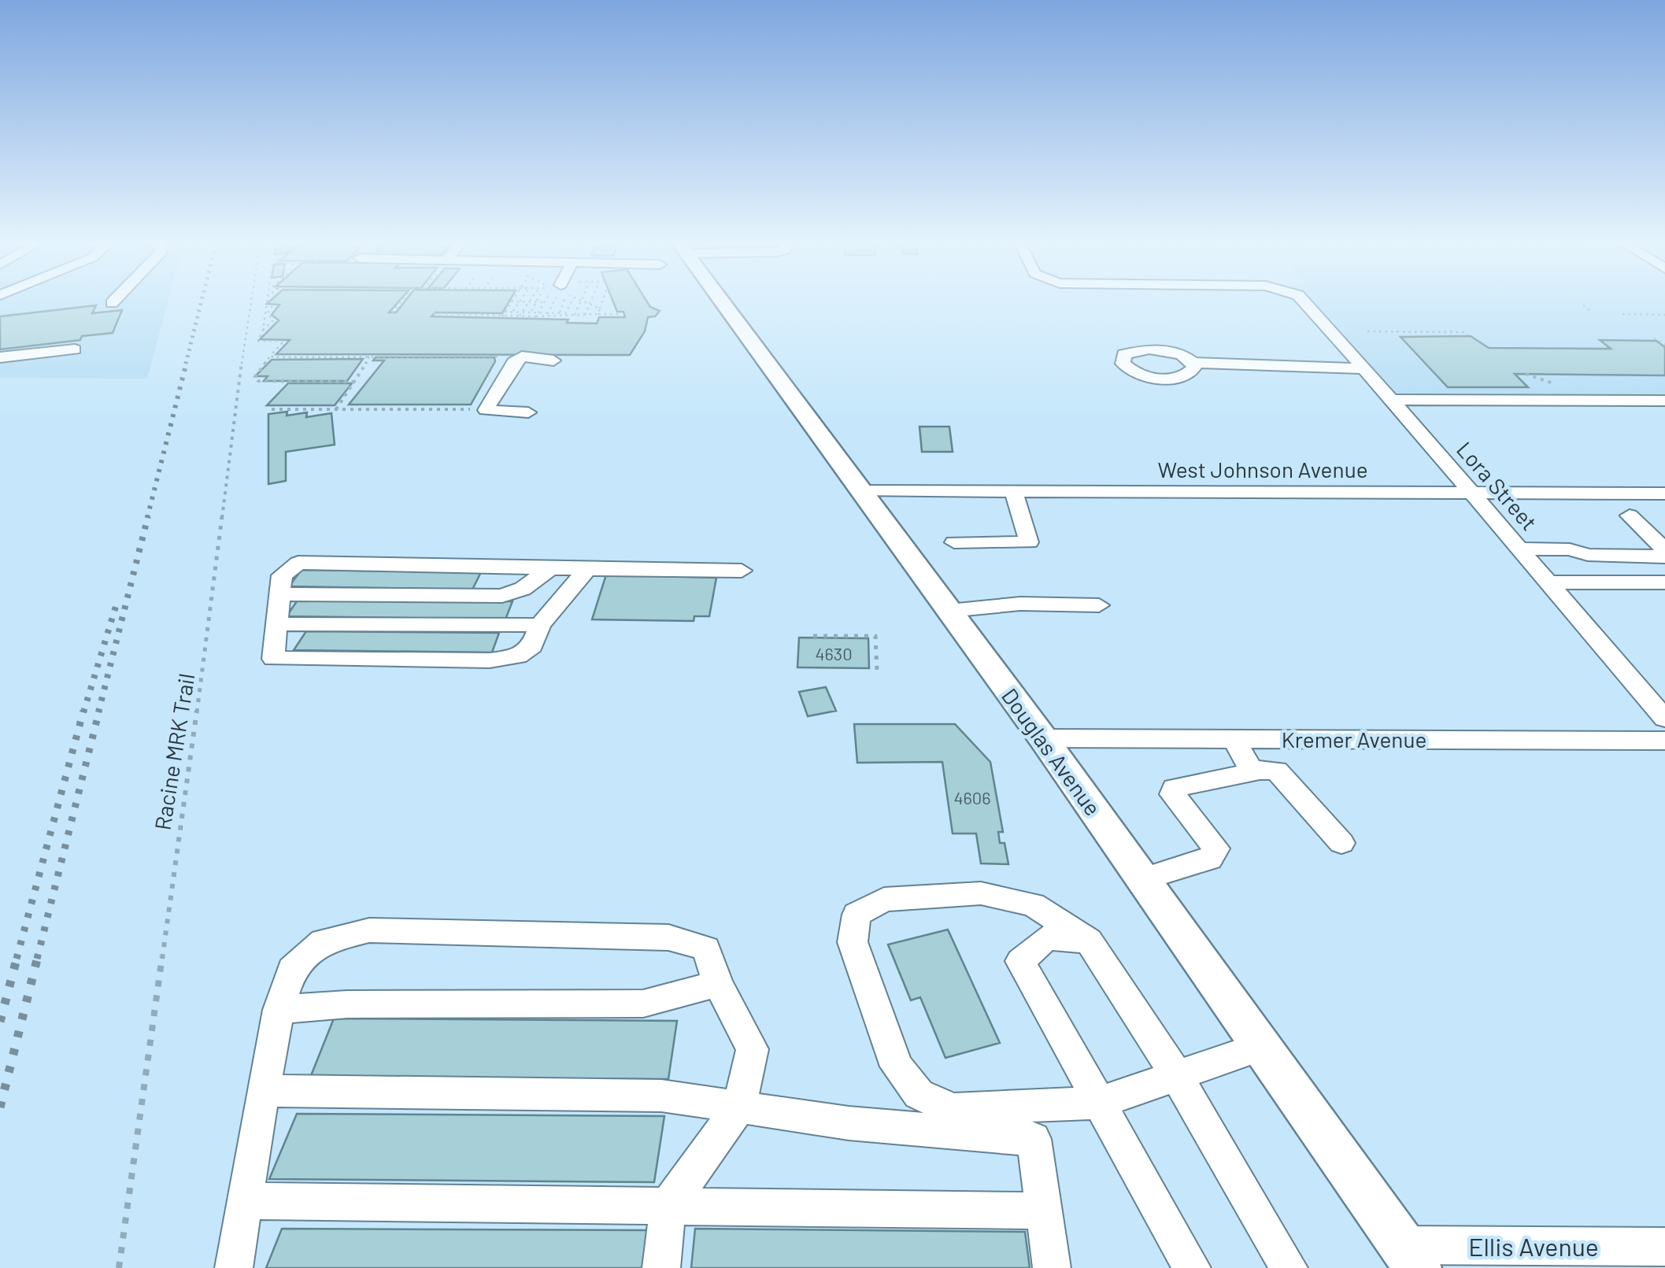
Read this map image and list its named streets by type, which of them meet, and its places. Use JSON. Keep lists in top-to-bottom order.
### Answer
{
  "streets": {
    "main road": ["Douglas Avenue"],
    "street": [
      "West Johnson Avenue",
      "Lora Street",
      "Kremer Avenue",
      "Ellis Avenue"
    ],
    "path": ["Racine MRK Trail"]
  },
  "crossings": [
    ["West Johnson Avenue", "Lora Street"],
    ["West Johnson Avenue", "Douglas Avenue"],
    ["Kremer Avenue", "Douglas Avenue"],
    ["Douglas Avenue", "Ellis Avenue"]
  ],
  "house_numbers": ["4630", "4606"]
}
